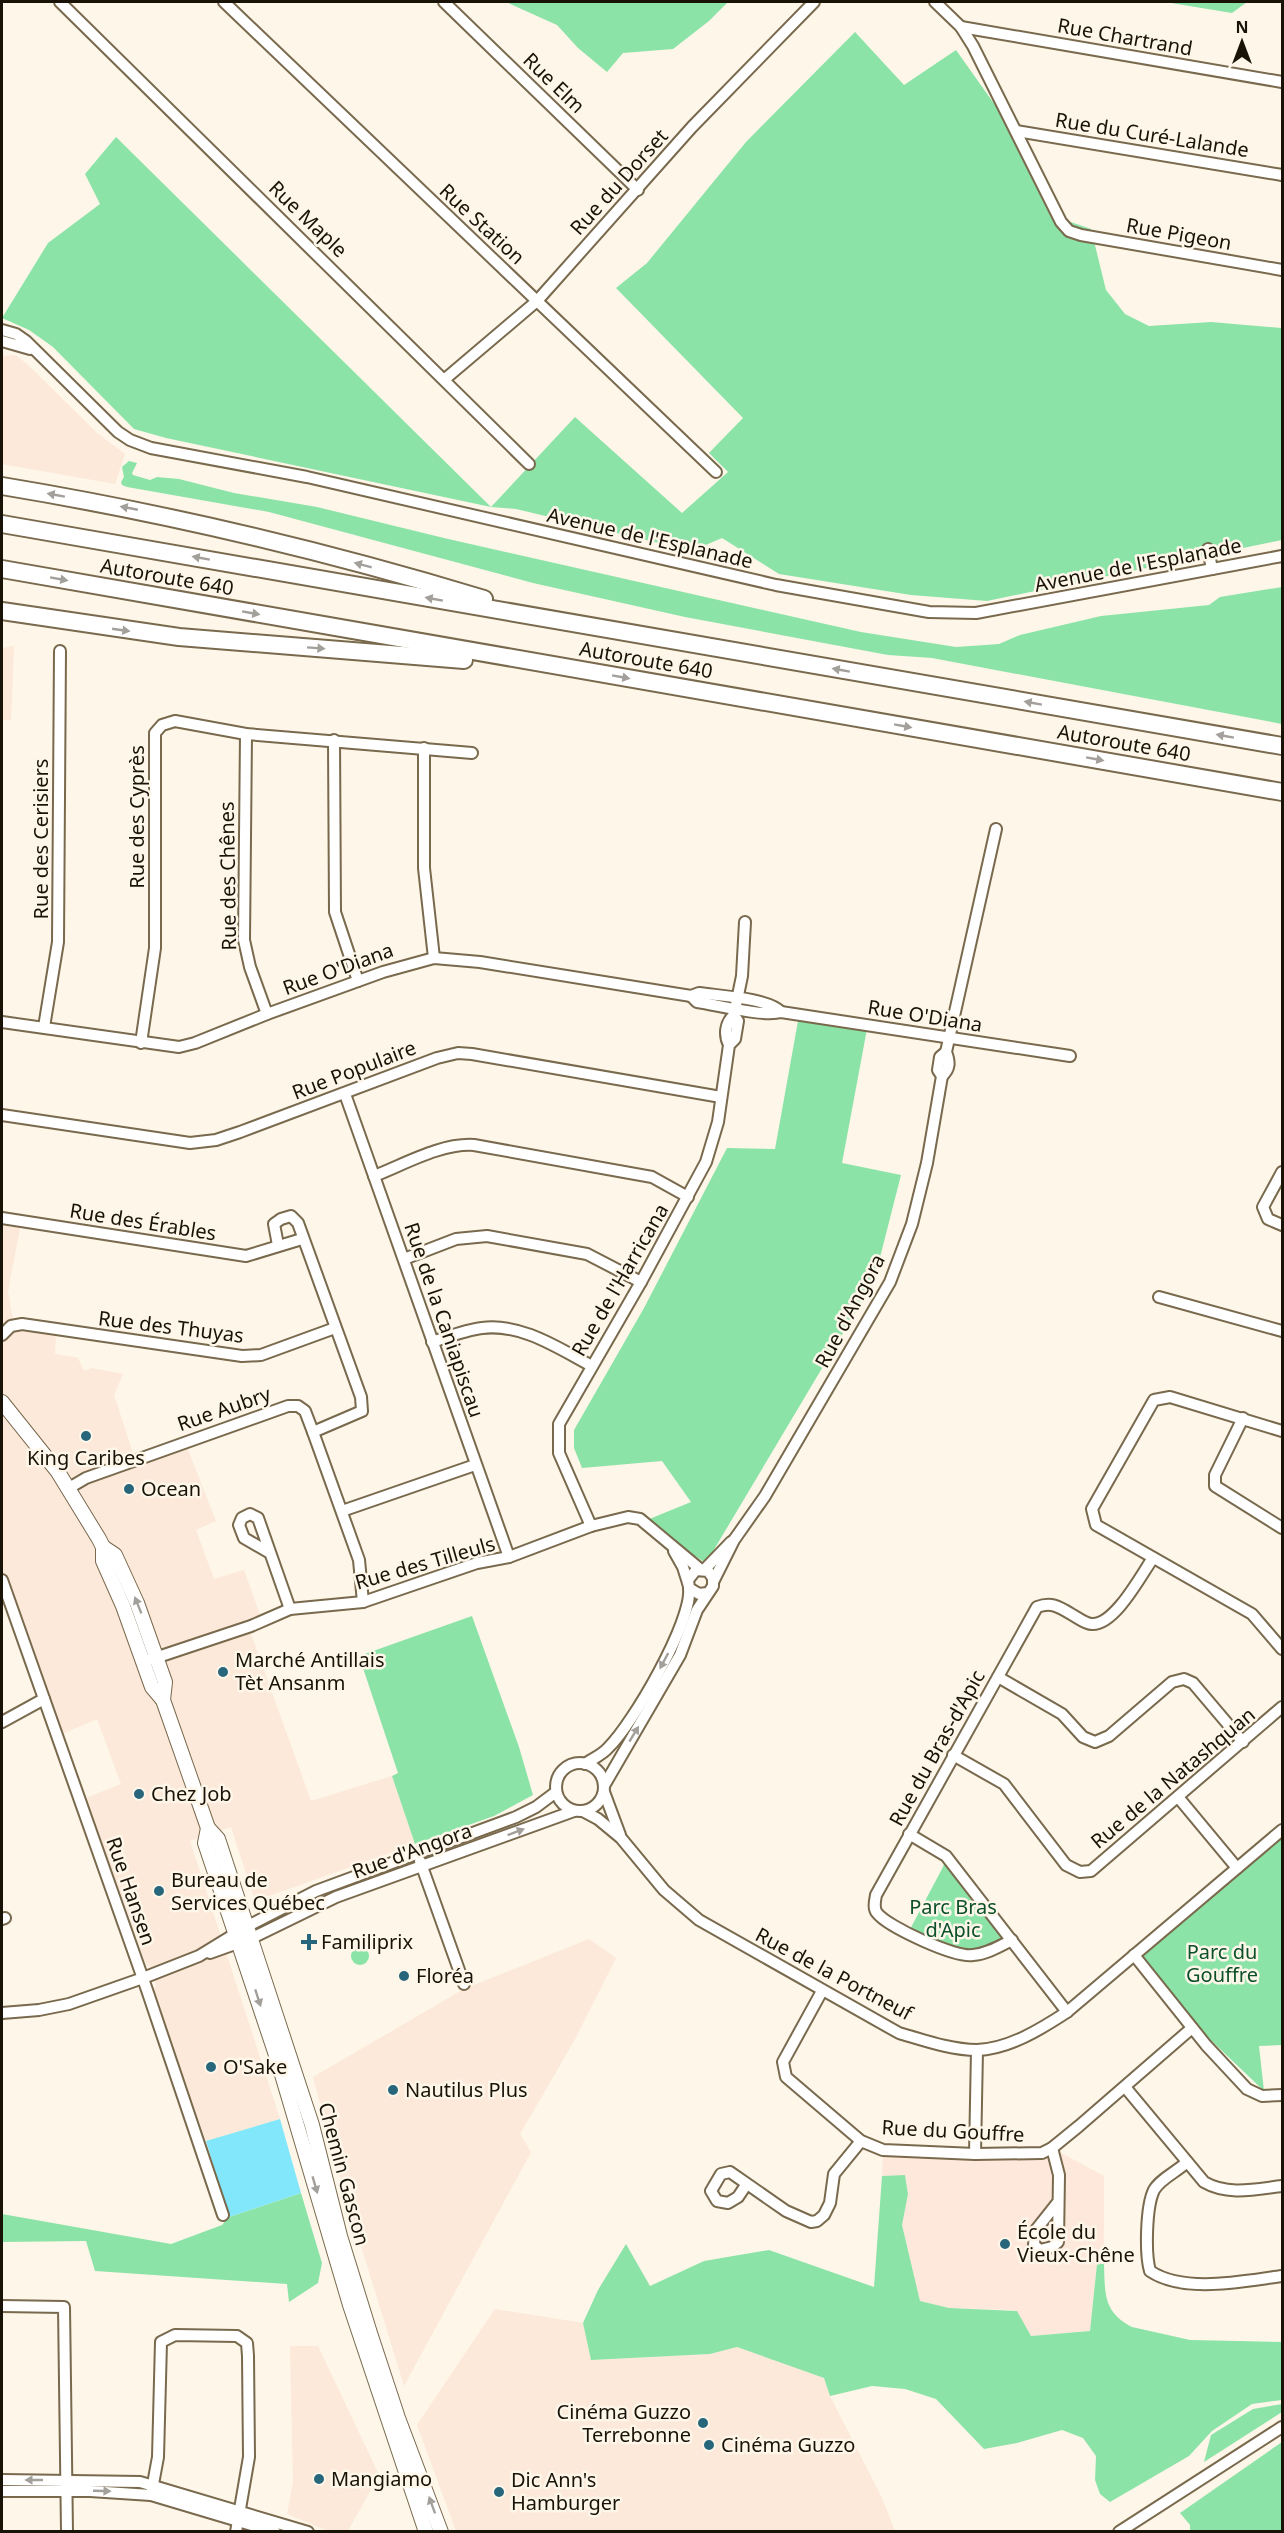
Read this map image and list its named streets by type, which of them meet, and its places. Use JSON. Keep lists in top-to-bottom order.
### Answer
{
  "streets": {
    "highway": ["Autoroute 640"],
    "main road": ["Chemin Gascon"],
    "street": [
      "Rue Chartrand",
      "Rue Elm",
      "Rue du Curé-Lalande",
      "Rue du Dorset",
      "Rue Maple",
      "Rue Station",
      "Rue Pigeon",
      "Avenue de l'Esplanade",
      "Rue des Cyprès",
      "Rue des Cerisiers",
      "Rue des Chênes",
      "Rue O'Diana",
      "Rue Populaire",
      "Rue des Érables",
      "Rue de l'Harricana",
      "Rue d'Angora",
      "Rue de la Caniapiscau",
      "Rue des Thuyas",
      "Rue Aubry",
      "Rue des Tilleuls",
      "Rue du Bras-d'Apic",
      "Rue de la Natashquan",
      "Rue Hansen",
      "Rue de la Portneuf",
      "Rue du Gouffre"
    ]
  },
  "crossings": [
    ["Rue Elm", "Rue du Dorset"],
    ["Rue du Curé-Lalande", "Rue Pigeon"],
    ["Rue du Dorset", "Rue Maple"],
    ["Rue du Dorset", "Rue Station"],
    ["Rue des Cyprès", "Rue des Chênes"],
    ["Rue des Cyprès", "Rue O'Diana"],
    ["Rue des Cerisiers", "Rue O'Diana"],
    ["Rue des Chênes", "Rue O'Diana"],
    ["Rue O'Diana", "Rue de l'Harricana"],
    ["Rue O'Diana", "Rue d'Angora"],
    ["Rue Populaire", "Rue de l'Harricana"],
    ["Rue Populaire", "Rue de la Caniapiscau"],
    ["Rue de l'Harricana", "Rue des Tilleuls"],
    ["Rue d'Angora", "Rue des Tilleuls"],
    ["Rue d'Angora", "Rue Hansen"],
    ["Rue d'Angora", "Rue de la Portneuf"],
    ["Rue d'Angora", "Chemin Gascon"],
    ["Rue de la Caniapiscau", "Rue des Tilleuls"],
    ["Rue Aubry", "Rue des Tilleuls"],
    ["Rue Aubry", "Chemin Gascon"],
    ["Rue des Tilleuls", "Chemin Gascon"],
    ["Rue du Bras-d'Apic", "Rue de la Natashquan"],
    ["Rue de la Portneuf", "Rue du Gouffre"]
  ],
  "parks": ["Parc Bras d'Apic", "Parc du Gouffre"],
  "places": {
    "other": [
      "King Caribes",
      "Ocean",
      "Marché Antillais Tèt Ansanm",
      "Chez Job",
      "Bureau de Services Québec",
      "Floréa",
      "O'Sake",
      "Nautilus Plus",
      "École du Vieux-Chêne",
      "Cinéma Guzzo Terrebonne",
      "Cinéma Guzzo",
      "Mangiamo",
      "Dic Ann's Hamburger"
    ],
    "health": ["Familiprix"]
  },
  "north": "top"
}
